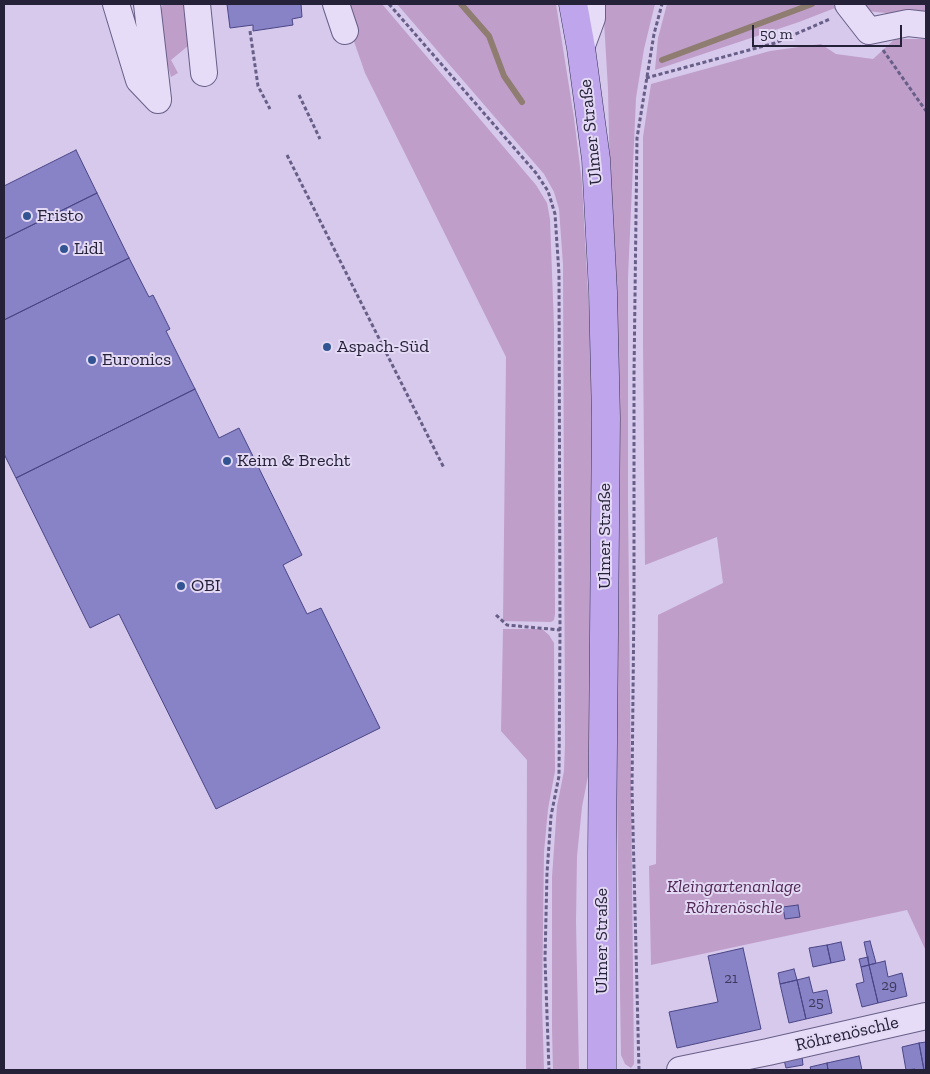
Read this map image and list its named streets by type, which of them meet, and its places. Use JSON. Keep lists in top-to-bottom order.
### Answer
{
  "streets": {
    "main road": ["Ulmer Straße"],
    "street": ["Röhrenöschle"]
  },
  "parks": ["Kleingartenanlage Röhrenöschle"],
  "places": [
    "Fristo",
    "Lidl",
    "Aspach-Süd",
    "Euronics",
    "Keim & Brecht",
    "OBI"
  ],
  "house_numbers": ["21", "29", "25"],
  "scale_bar": "50 m"
}
